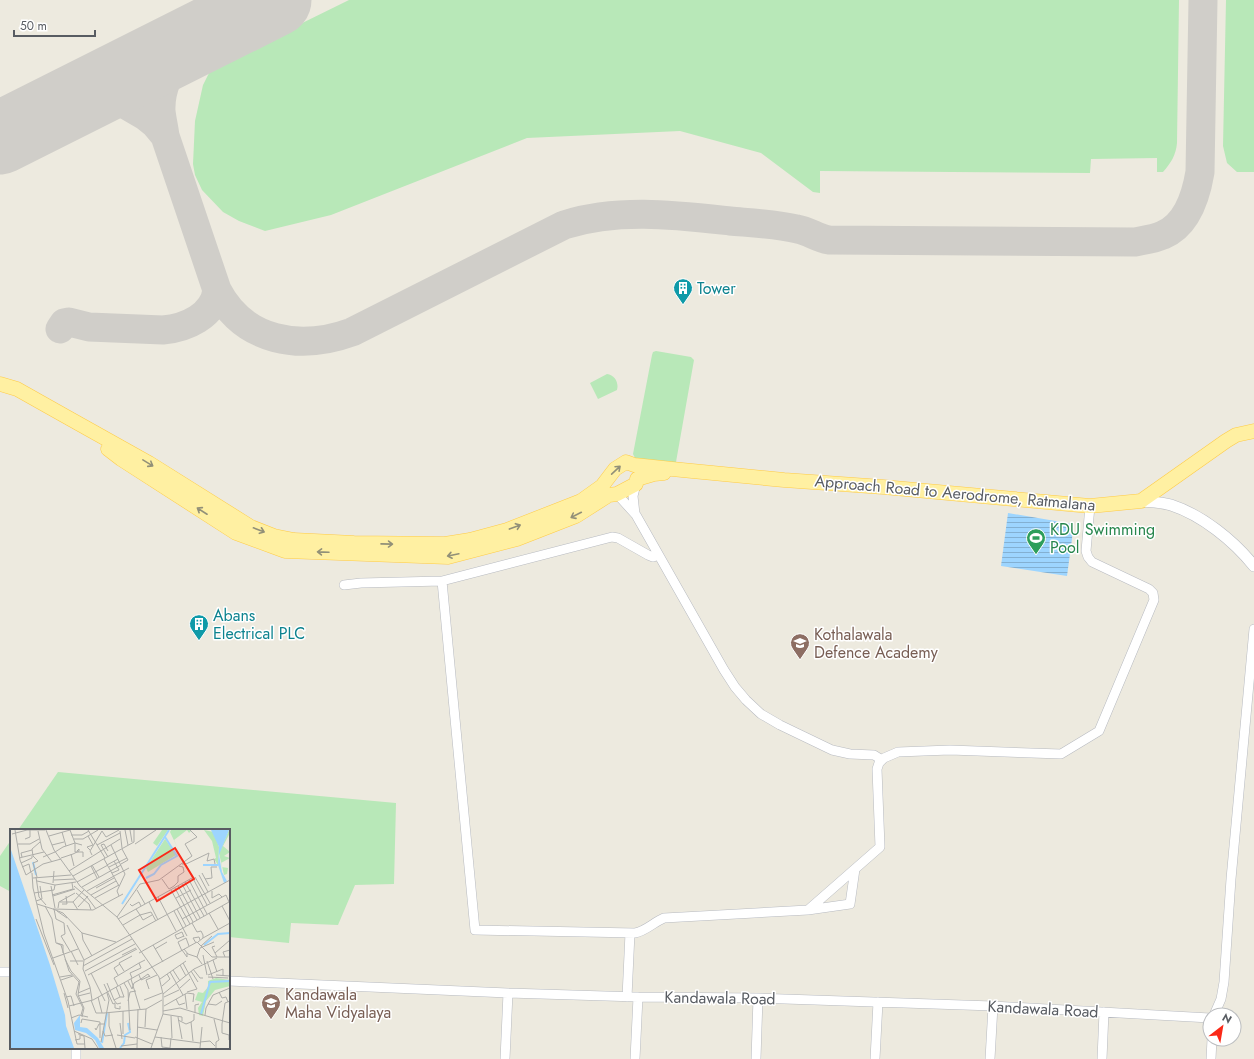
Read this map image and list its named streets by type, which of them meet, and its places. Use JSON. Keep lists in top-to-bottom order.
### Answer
{
  "streets": {
    "main road": ["Approach Road to Aerodrome, Ratmalana"],
    "street": ["Kandawala Road"]
  },
  "places": {
    "building": ["Tower", "Abans Electrical PLC"],
    "sports": ["KDU Swimming Pool"],
    "school or university": ["Kothalawala Defence Academy", "Kandawala Maha Vidyalaya"]
  },
  "scale_bar": "50 m",
  "north": "top right"
}
